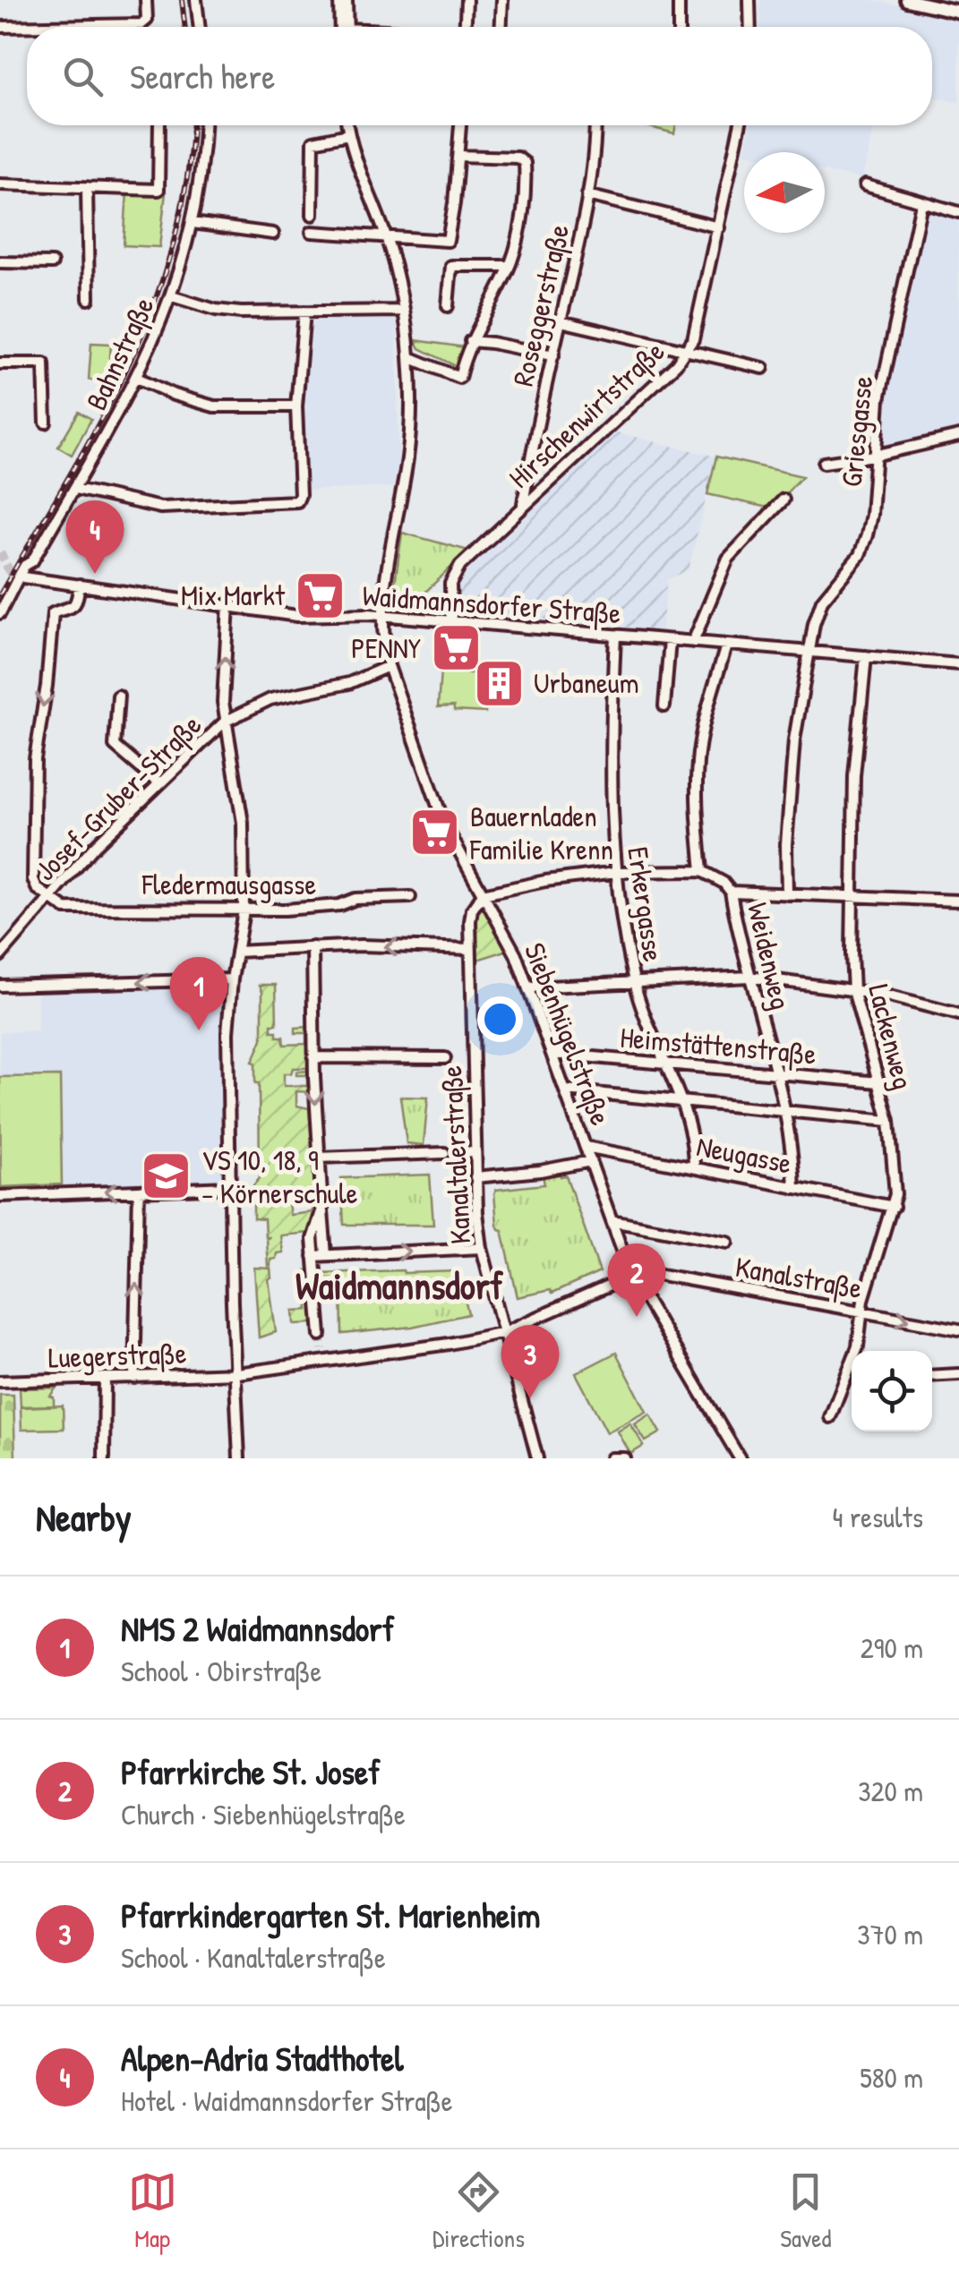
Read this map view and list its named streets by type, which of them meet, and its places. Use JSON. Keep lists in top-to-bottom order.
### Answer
{
  "streets": {
    "street": [
      "Roseggerstraße",
      "Bahnstraße",
      "Hirschenwirtstraße",
      "Griesgasse",
      "Waidmannsdorfer Straße",
      "Josef-Gruber-Straße",
      "Fledermausgasse",
      "Erkergasse",
      "Weidenweg",
      "Siebenhügelstraße",
      "Lackenweg",
      "Heimstättenstraße",
      "Kanaltalerstraße",
      "Neugasse",
      "Kanalstraße",
      "Luegerstraße"
    ]
  },
  "crossings": [
    ["Roseggerstraße", "Hirschenwirtstraße"],
    ["Hirschenwirtstraße", "Waidmannsdorfer Straße"],
    ["Griesgasse", "Waidmannsdorfer Straße"],
    ["Waidmannsdorfer Straße", "Erkergasse"],
    ["Waidmannsdorfer Straße", "Siebenhügelstraße"],
    ["Waidmannsdorfer Straße", "Lackenweg"],
    ["Josef-Gruber-Straße", "Fledermausgasse"],
    ["Josef-Gruber-Straße", "Siebenhügelstraße"],
    ["Erkergasse", "Heimstättenstraße"],
    ["Erkergasse", "Neugasse"],
    ["Weidenweg", "Heimstättenstraße"],
    ["Weidenweg", "Neugasse"],
    ["Siebenhügelstraße", "Heimstättenstraße"],
    ["Siebenhügelstraße", "Kanaltalerstraße"],
    ["Siebenhügelstraße", "Neugasse"],
    ["Siebenhügelstraße", "Kanalstraße"],
    ["Siebenhügelstraße", "Luegerstraße"],
    ["Lackenweg", "Heimstättenstraße"],
    ["Lackenweg", "Neugasse"],
    ["Lackenweg", "Kanalstraße"],
    ["Kanaltalerstraße", "Luegerstraße"],
    ["Kanalstraße", "Luegerstraße"]
  ],
  "districts": ["Waidmannsdorf"],
  "places": {
    "supermarket": ["Mix Markt", "PENNY", "Bauernladen Familie Krenn"],
    "building": ["Urbaneum"],
    "school or university": ["VS 10, 18, 9 – Körnerschule"]
  },
  "north": "left",
  "page": {
    "search": "Search here",
    "pins": [
      "4",
      "1",
      "2",
      "3"
    ],
    "heading": ["Nearby", "4 results"],
    "list": [
      {
        "mark": "1",
        "name": "NMS 2 Waidmannsdorf",
        "note": "School · Obirstraße",
        "value": "290 m"
      },
      {
        "mark": "2",
        "name": "Pfarrkirche St. Josef",
        "note": "Church · Siebenhügelstraße",
        "value": "320 m"
      },
      {
        "mark": "3",
        "name": "Pfarrkindergarten St. Marienheim",
        "note": "School · Kanaltalerstraße",
        "value": "370 m"
      },
      {
        "mark": "4",
        "name": "Alpen-Adria Stadthotel",
        "note": "Hotel · Waidmannsdorfer Straße",
        "value": "580 m"
      }
    ],
    "nav": ["Map", "Directions", "Saved"]
  }
}
